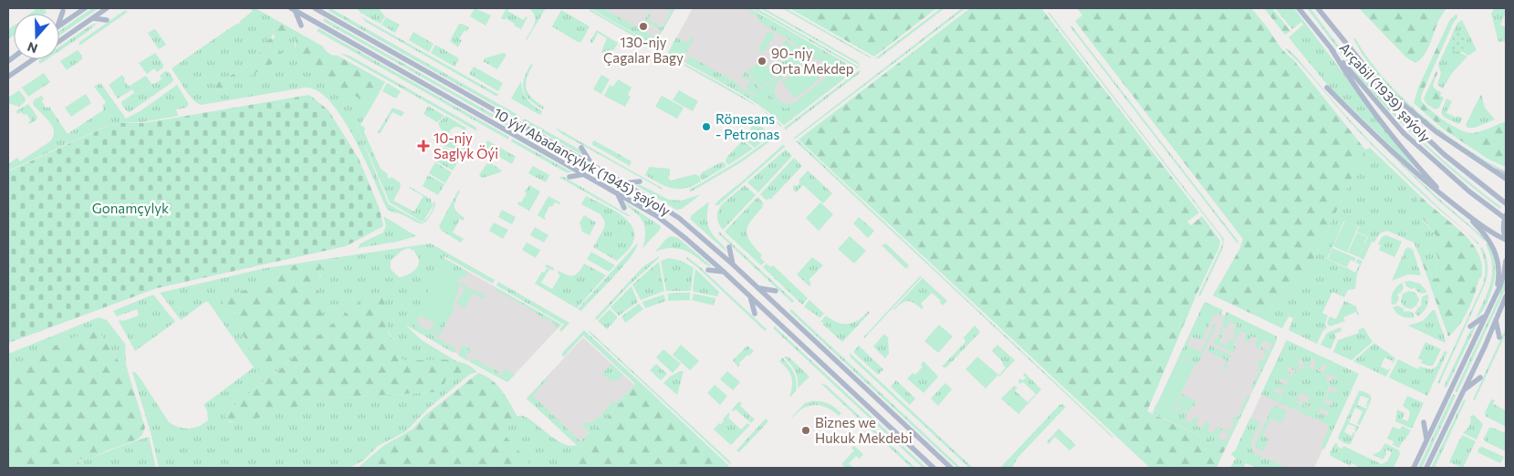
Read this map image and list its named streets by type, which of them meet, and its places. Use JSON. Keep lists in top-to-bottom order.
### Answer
{
  "streets": {
    "main road": ["Arçabil (1939) şaýoly", "10 ýyl Abadançylyk (1945) şaýoly"]
  },
  "parks": ["Gonamçylyk"],
  "places": {
    "other": [
      "130-njy Çagalar Bagy",
      "90-njy Orta Mekdep",
      "Rönesans - Petronas",
      "Biznes we Hukuk Mekdebi"
    ],
    "health": ["10-njy Saglyk Öýi"]
  },
  "north": "bottom"
}
